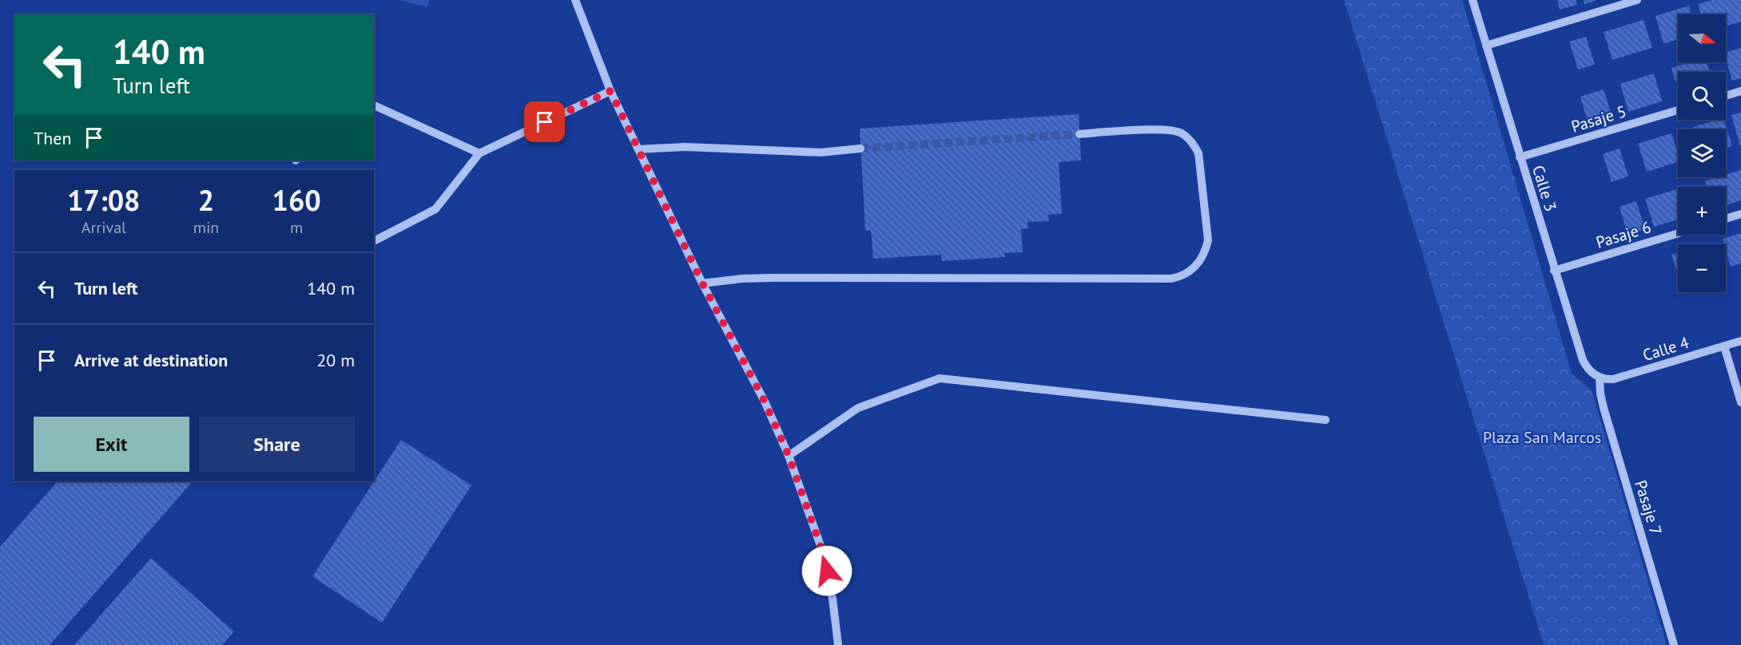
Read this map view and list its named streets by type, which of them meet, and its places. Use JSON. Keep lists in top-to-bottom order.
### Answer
{
  "streets": {
    "street": [
      "Pasaje 5",
      "Calle 3",
      "Pasaje 6",
      "Calle 4",
      "Pasaje 7"
    ]
  },
  "crossings": [
    ["Pasaje 5", "Calle 3"],
    ["Calle 3", "Pasaje 6"],
    ["Calle 3", "Calle 4"],
    ["Calle 3", "Pasaje 7"],
    ["Calle 4", "Pasaje 7"]
  ],
  "parks": ["Plaza San Marcos"],
  "north": "right",
  "page": {
    "map_buttons": ["+", "−"],
    "turn": ["140 m", "Turn left"],
    "then": "Then",
    "eta": [
      "17:08",
      "Arrival",
      "2",
      "min",
      "160",
      "m"
    ],
    "list": [
      {
        "name": "Turn left",
        "value": "140 m"
      },
      {
        "name": "Arrive at destination",
        "value": "20 m"
      }
    ],
    "buttons": ["Exit", "Share"]
  }
}
